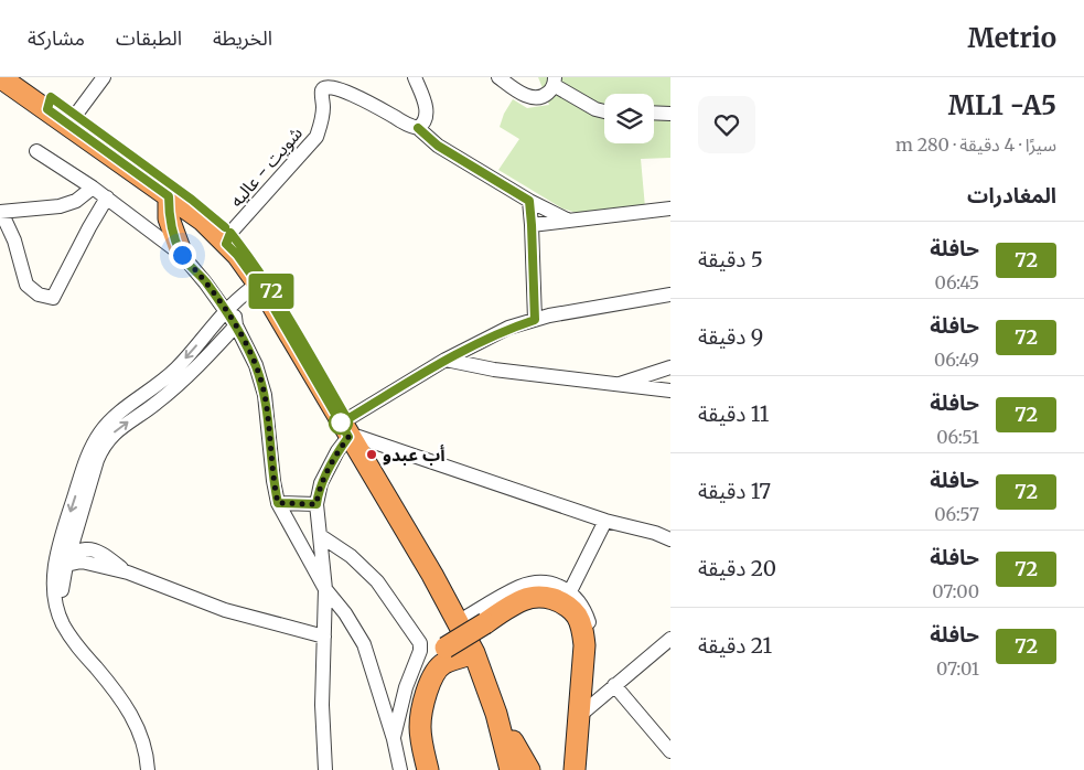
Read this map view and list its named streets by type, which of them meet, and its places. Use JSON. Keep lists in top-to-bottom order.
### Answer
{
  "streets": {
    "street": ["شويت - عاليه"]
  },
  "places": ["أب عبدو"],
  "lines": ["bus line 72"],
  "page": {
    "header": "Metrio",
    "nav": ["الخريطة", "الطبقات", "مشاركة"],
    "heading": [
      ["ML1 -A5", "سيرًا · 4 دقيقة · 280 m"],
      "المغادرات"
    ],
    "on_map": "72",
    "list": [
      {
        "mark": "72",
        "name": "حافلة",
        "note": "06:45",
        "value": "5 دقيقة"
      },
      {
        "mark": "72",
        "name": "حافلة",
        "note": "06:49",
        "value": "9 دقيقة"
      },
      {
        "mark": "72",
        "name": "حافلة",
        "note": "06:51",
        "value": "11 دقيقة"
      },
      {
        "mark": "72",
        "name": "حافلة",
        "note": "06:57",
        "value": "17 دقيقة"
      },
      {
        "mark": "72",
        "name": "حافلة",
        "note": "07:00",
        "value": "20 دقيقة"
      },
      {
        "mark": "72",
        "name": "حافلة",
        "note": "07:01",
        "value": "21 دقيقة"
      }
    ]
  }
}
